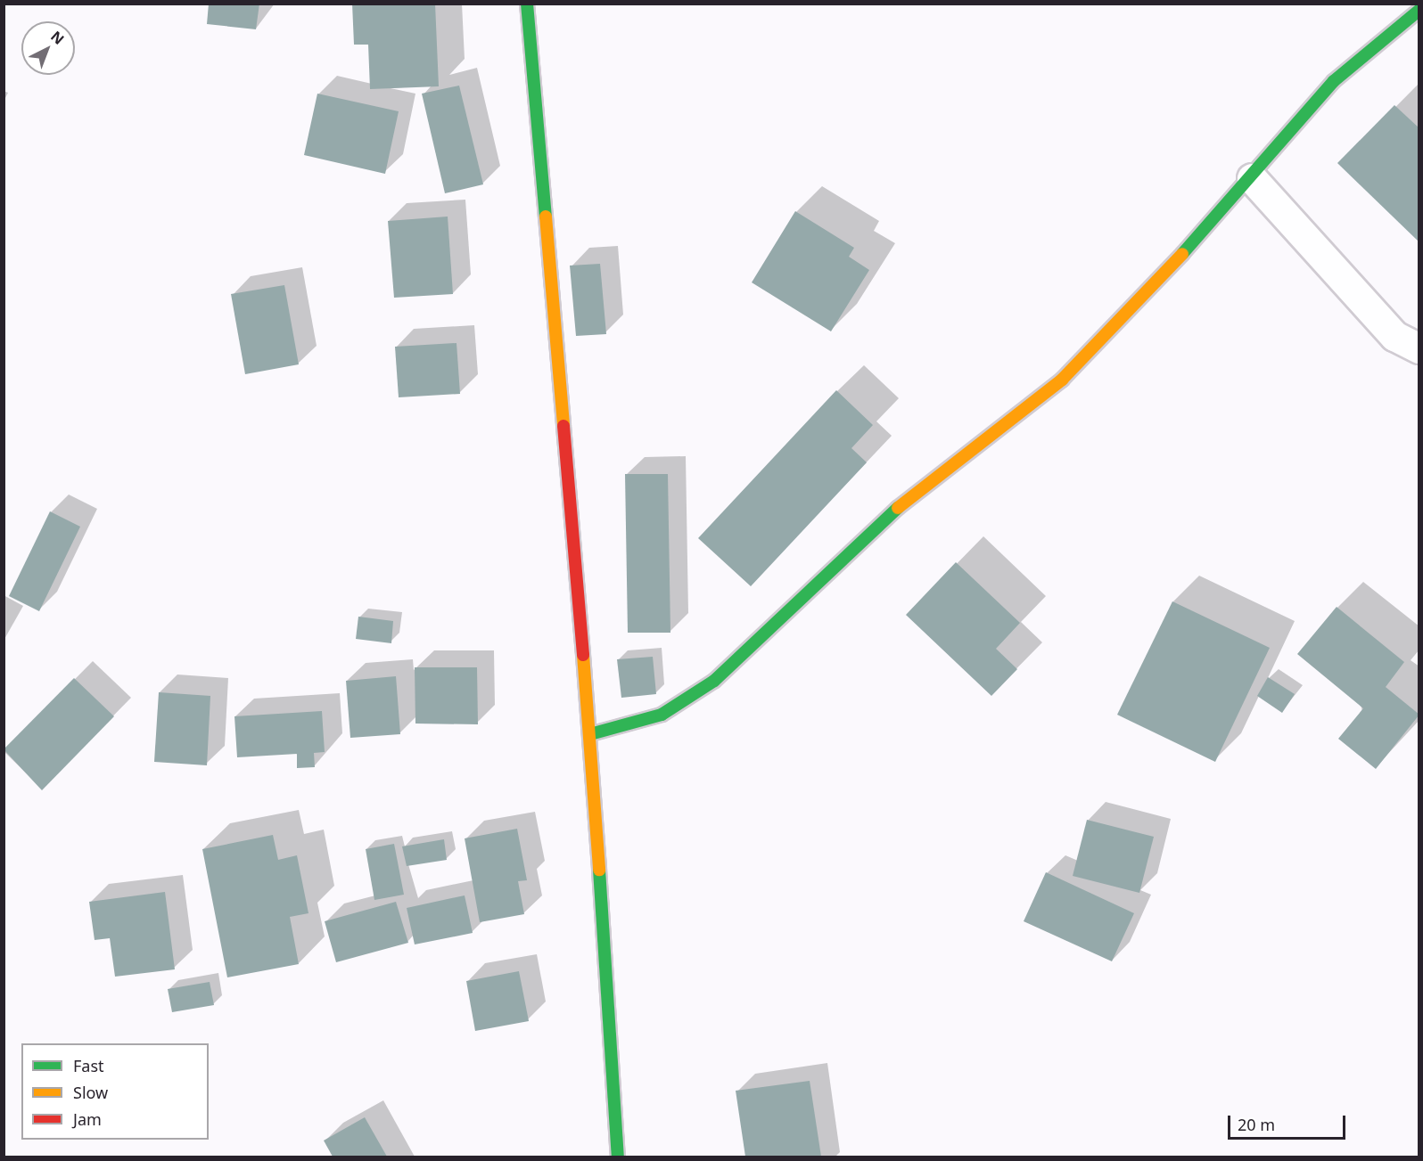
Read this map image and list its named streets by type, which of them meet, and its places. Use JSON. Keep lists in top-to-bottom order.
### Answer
{
  "legend": ["Fast", "Slow", "Jam"],
  "scale_bar": "20 m",
  "north": "top right"
}
